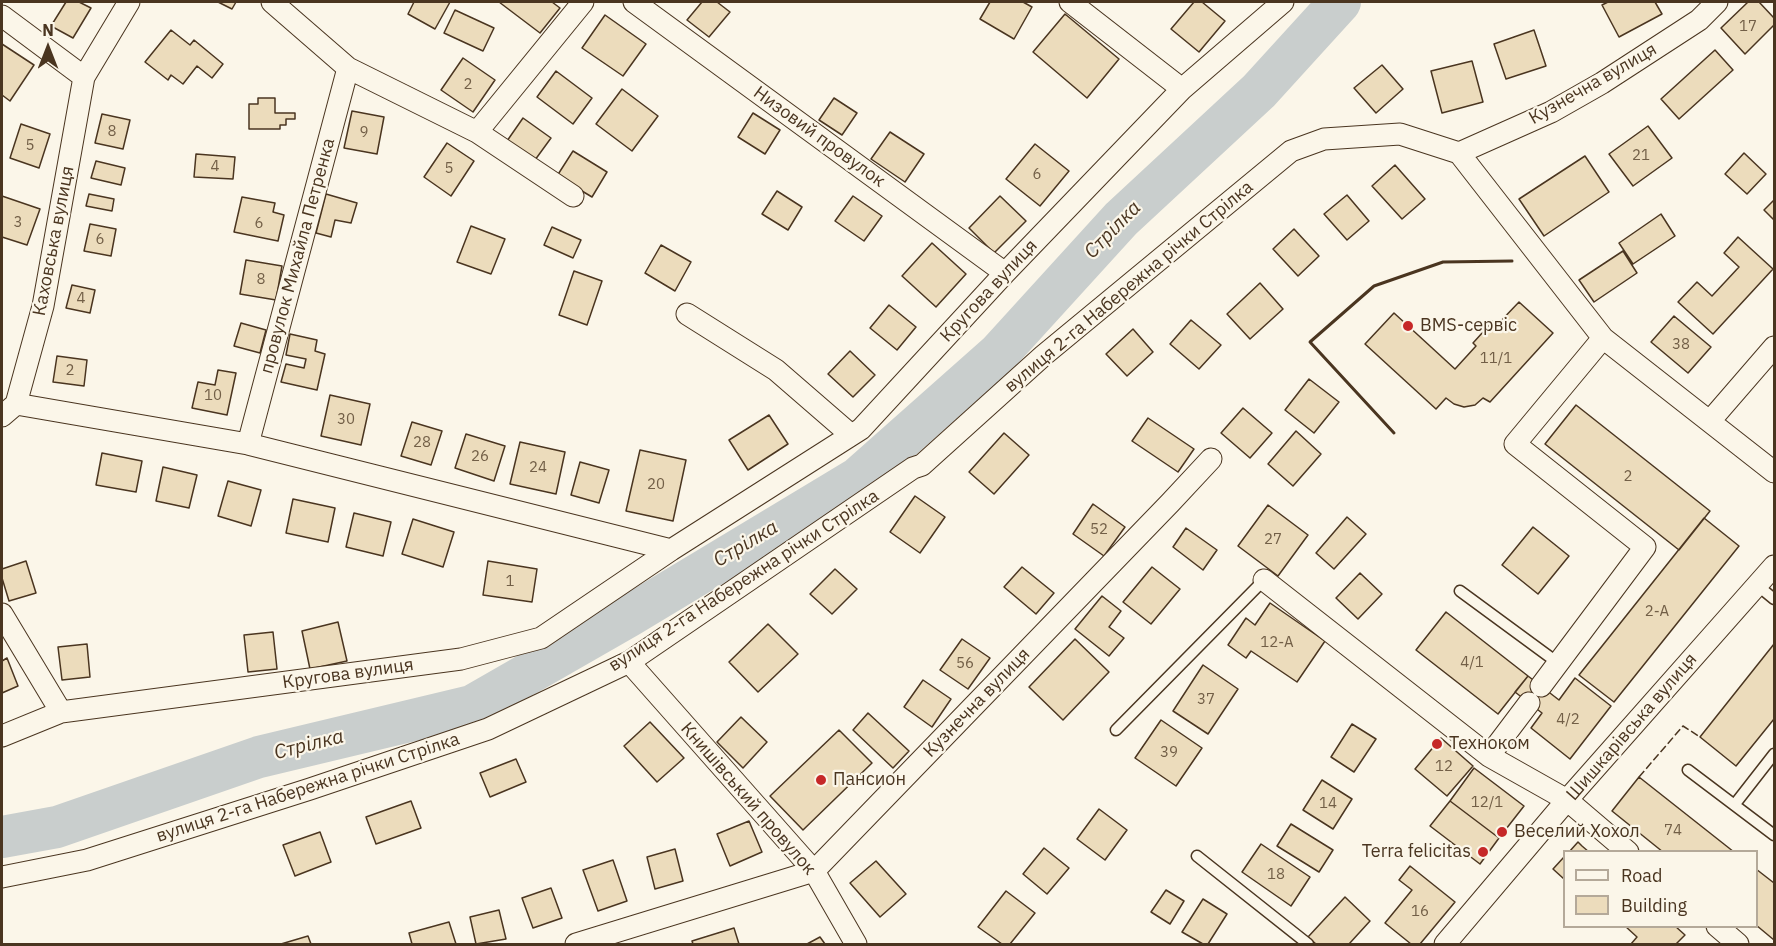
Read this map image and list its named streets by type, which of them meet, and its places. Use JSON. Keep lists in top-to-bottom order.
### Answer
{
  "streets": {
    "street": [
      "Кузнечна вулиця",
      "Низовий провулок",
      "Каховська вулиця",
      "провулок Михайла Петренка",
      "вулиця 2-га Набережна річки Стрілка",
      "Кругова вулиця",
      "Шишкарівська вулиця",
      "Книшівський провулок"
    ]
  },
  "crossings": [
    ["Кузнечна вулиця", "вулиця 2-га Набережна річки Стрілка"],
    ["Кузнечна вулиця", "Книшівський провулок"],
    ["Низовий провулок", "Кругова вулиця"],
    ["вулиця 2-га Набережна річки Стрілка", "Книшівський провулок"]
  ],
  "water": ["Стрілка"],
  "places": [
    "BMS-сервіс",
    "Техноком",
    "Пансион",
    "Веселий Хохол",
    "Terra felicitas"
  ],
  "house_numbers": [
    "17",
    "2",
    "8",
    "9",
    "5",
    "21",
    "4",
    "5",
    "6",
    "3",
    "6",
    "6",
    "8",
    "4",
    "38",
    "11/1",
    "2",
    "10",
    "30",
    "28",
    "26",
    "24",
    "2",
    "20",
    "52",
    "27",
    "1",
    "2-А",
    "12-А",
    "4/1",
    "56",
    "37",
    "4/2",
    "39",
    "12",
    "12/1",
    "14",
    "74",
    "18",
    "16"
  ],
  "legend": ["Road", "Building"],
  "north": "top"
}
